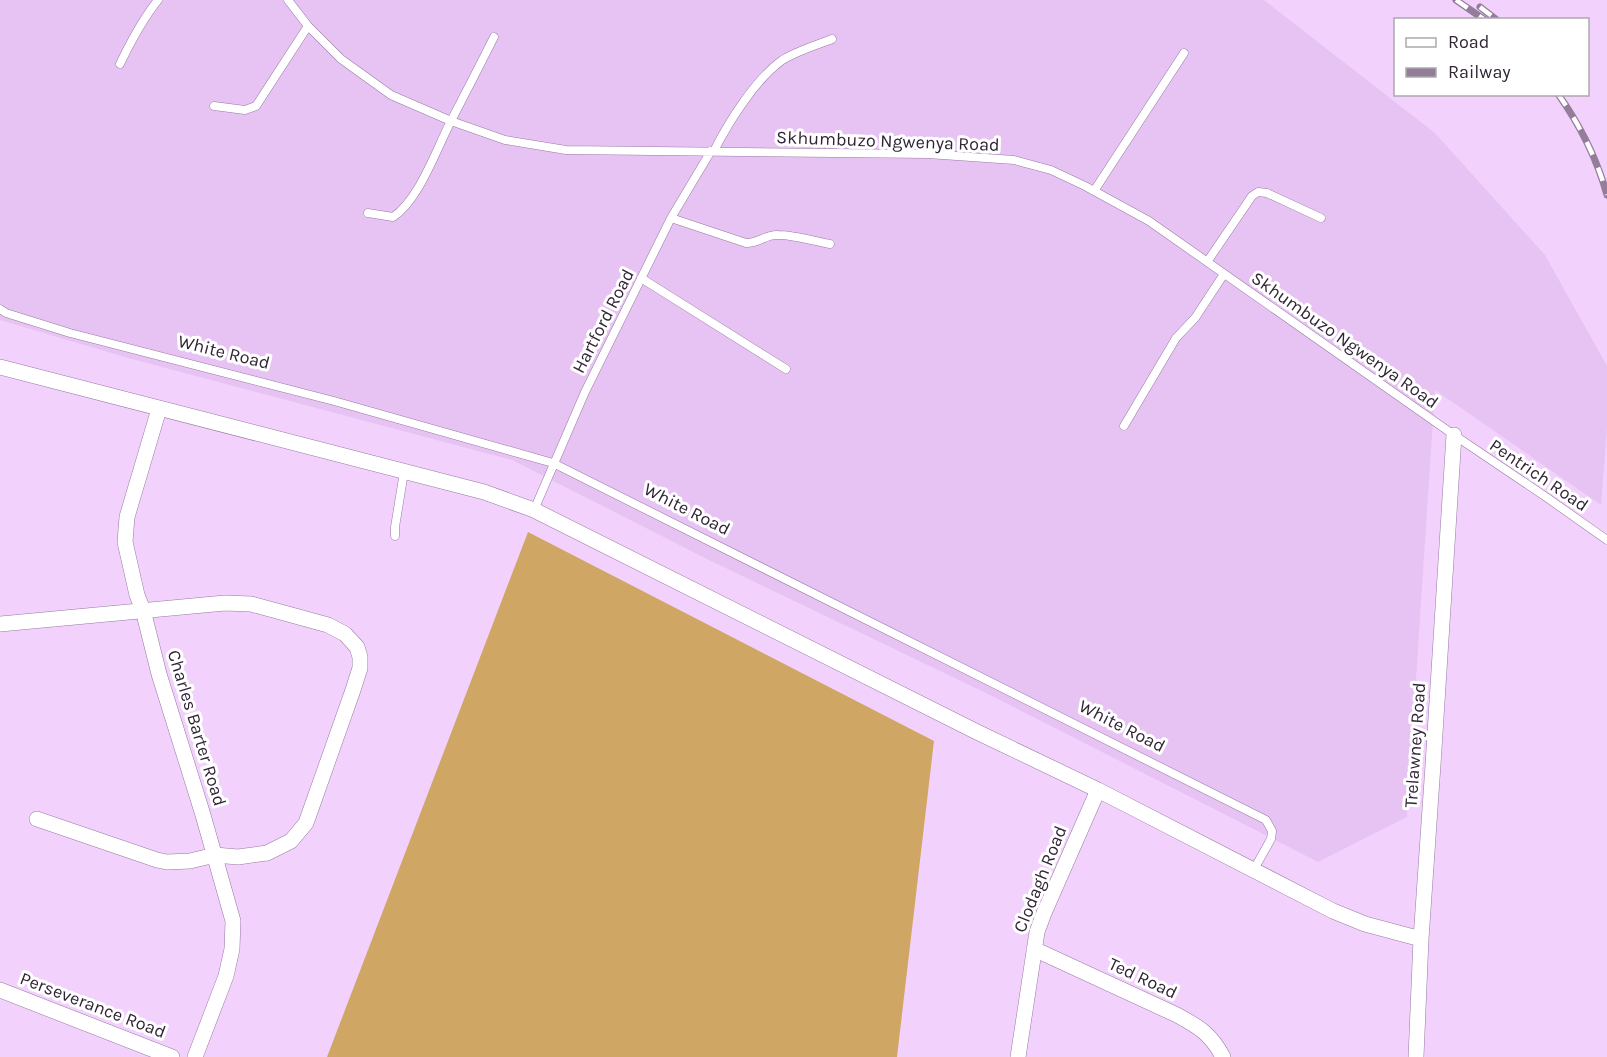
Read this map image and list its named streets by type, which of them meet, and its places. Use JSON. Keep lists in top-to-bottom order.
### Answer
{
  "streets": {
    "street": [
      "Charles Barter Road",
      "Trelawney Road",
      "Clodagh Road",
      "Ted Road",
      "Perseverance Road"
    ],
    "lane": [
      "Skhumbuzo Ngwenya Road",
      "Hartford Road",
      "White Road",
      "Pentrich Road"
    ]
  },
  "crossings": [
    ["Skhumbuzo Ngwenya Road", "Hartford Road"],
    ["Skhumbuzo Ngwenya Road", "Pentrich Road"],
    ["Skhumbuzo Ngwenya Road", "Trelawney Road"],
    ["Hartford Road", "White Road"],
    ["Pentrich Road", "Trelawney Road"],
    ["Clodagh Road", "Ted Road"]
  ],
  "legend": ["Road", "Railway"]
}
